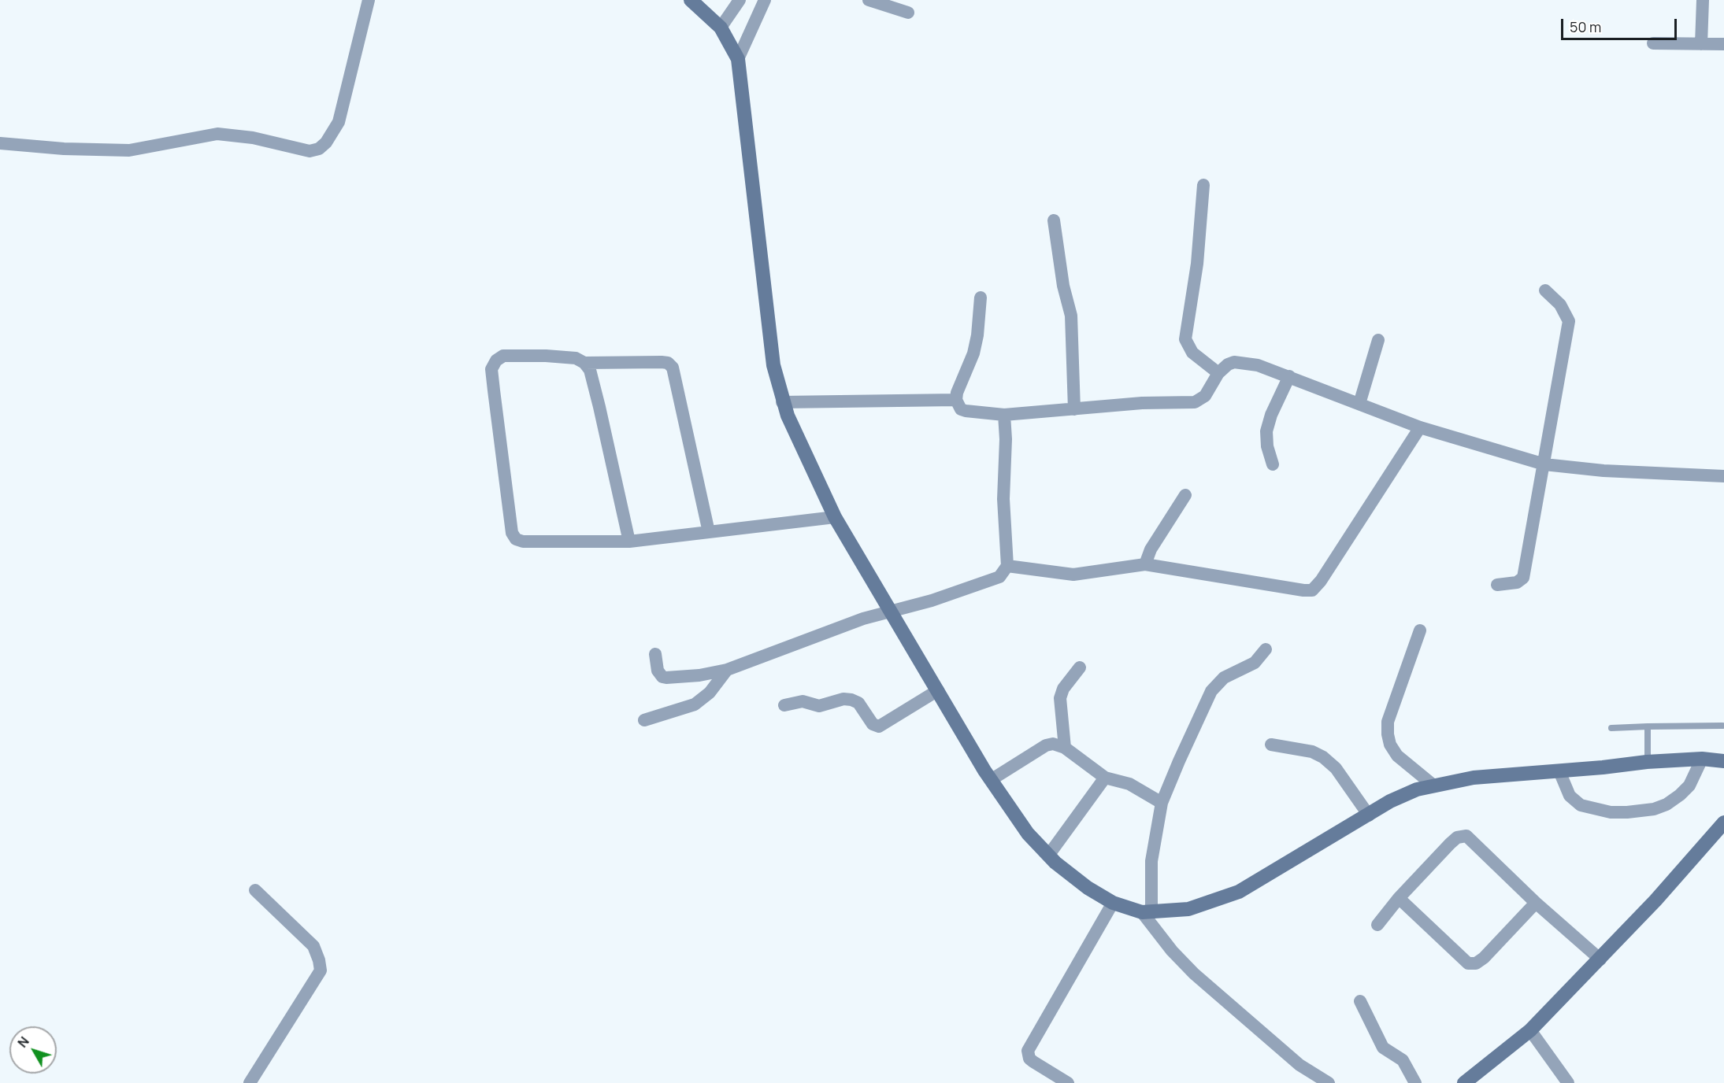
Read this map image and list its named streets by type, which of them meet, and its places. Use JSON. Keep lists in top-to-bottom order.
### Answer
{
  "scale_bar": "50 m",
  "north": "top left"
}
